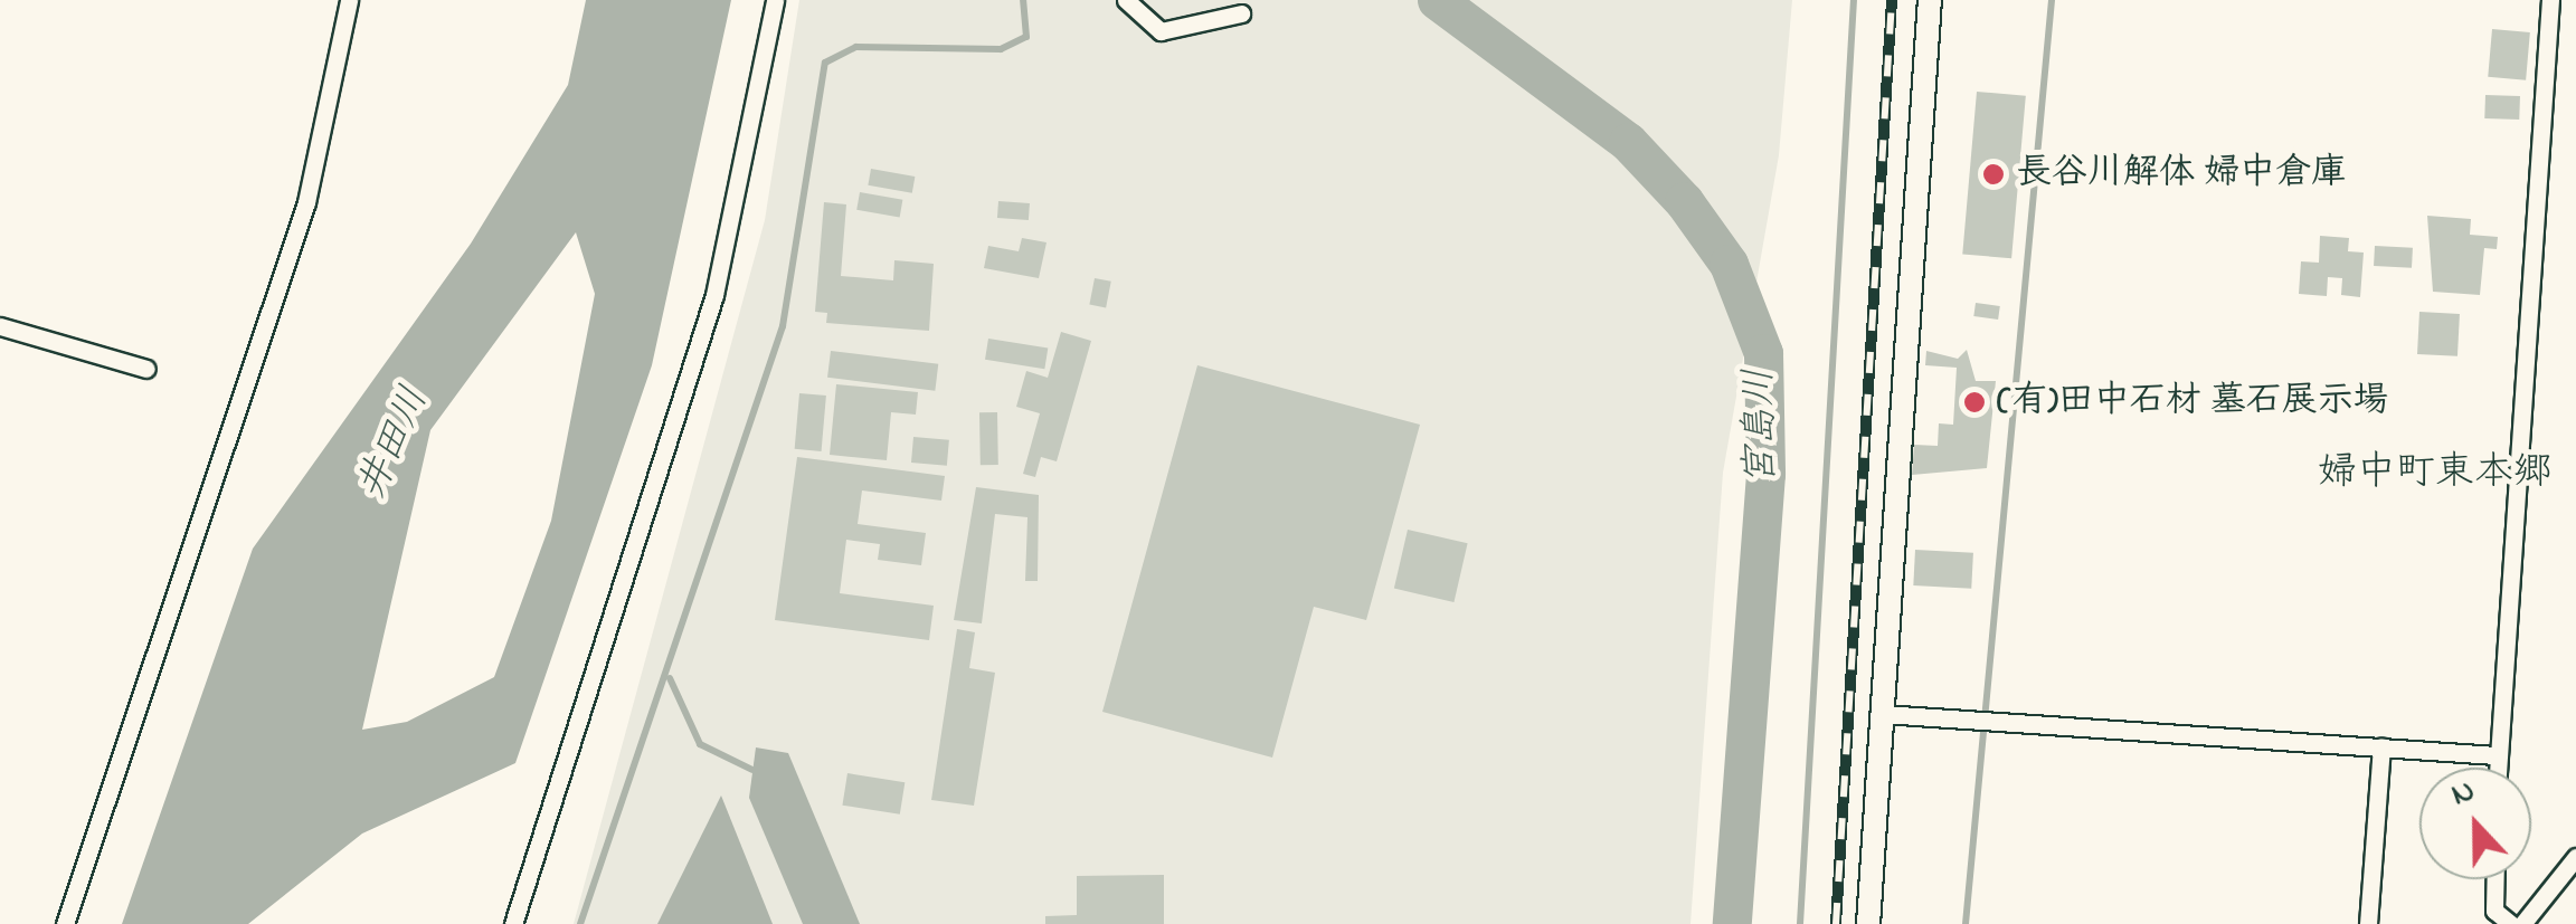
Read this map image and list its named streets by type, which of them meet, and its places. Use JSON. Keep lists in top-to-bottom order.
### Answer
{
  "districts": ["婦中町東本郷"],
  "water": ["宮島川", "井田川"],
  "places": ["長谷川解体 婦中倉庫", "(有)田中石材 墓石展示場"],
  "north": "top"
}
